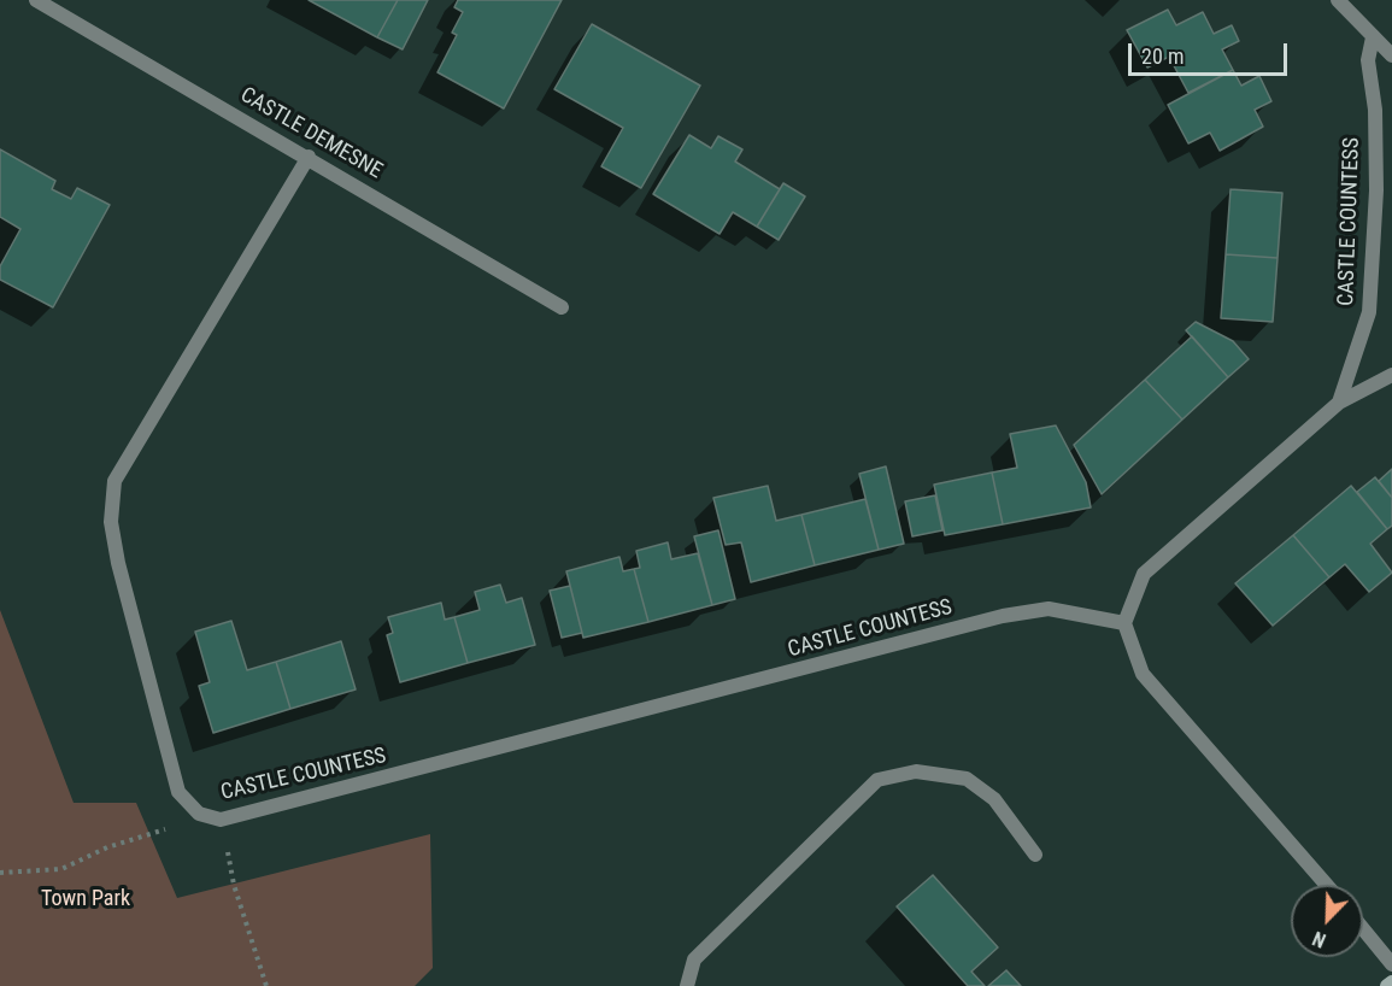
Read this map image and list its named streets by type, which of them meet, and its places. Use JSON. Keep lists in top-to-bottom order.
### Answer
{
  "streets": {
    "street": ["CASTLE DEMESNE", "CASTLE COUNTESS"]
  },
  "crossings": [
    ["CASTLE DEMESNE", "CASTLE COUNTESS"]
  ],
  "parks": ["Town Park"],
  "scale_bar": "20 m",
  "north": "bottom left"
}
